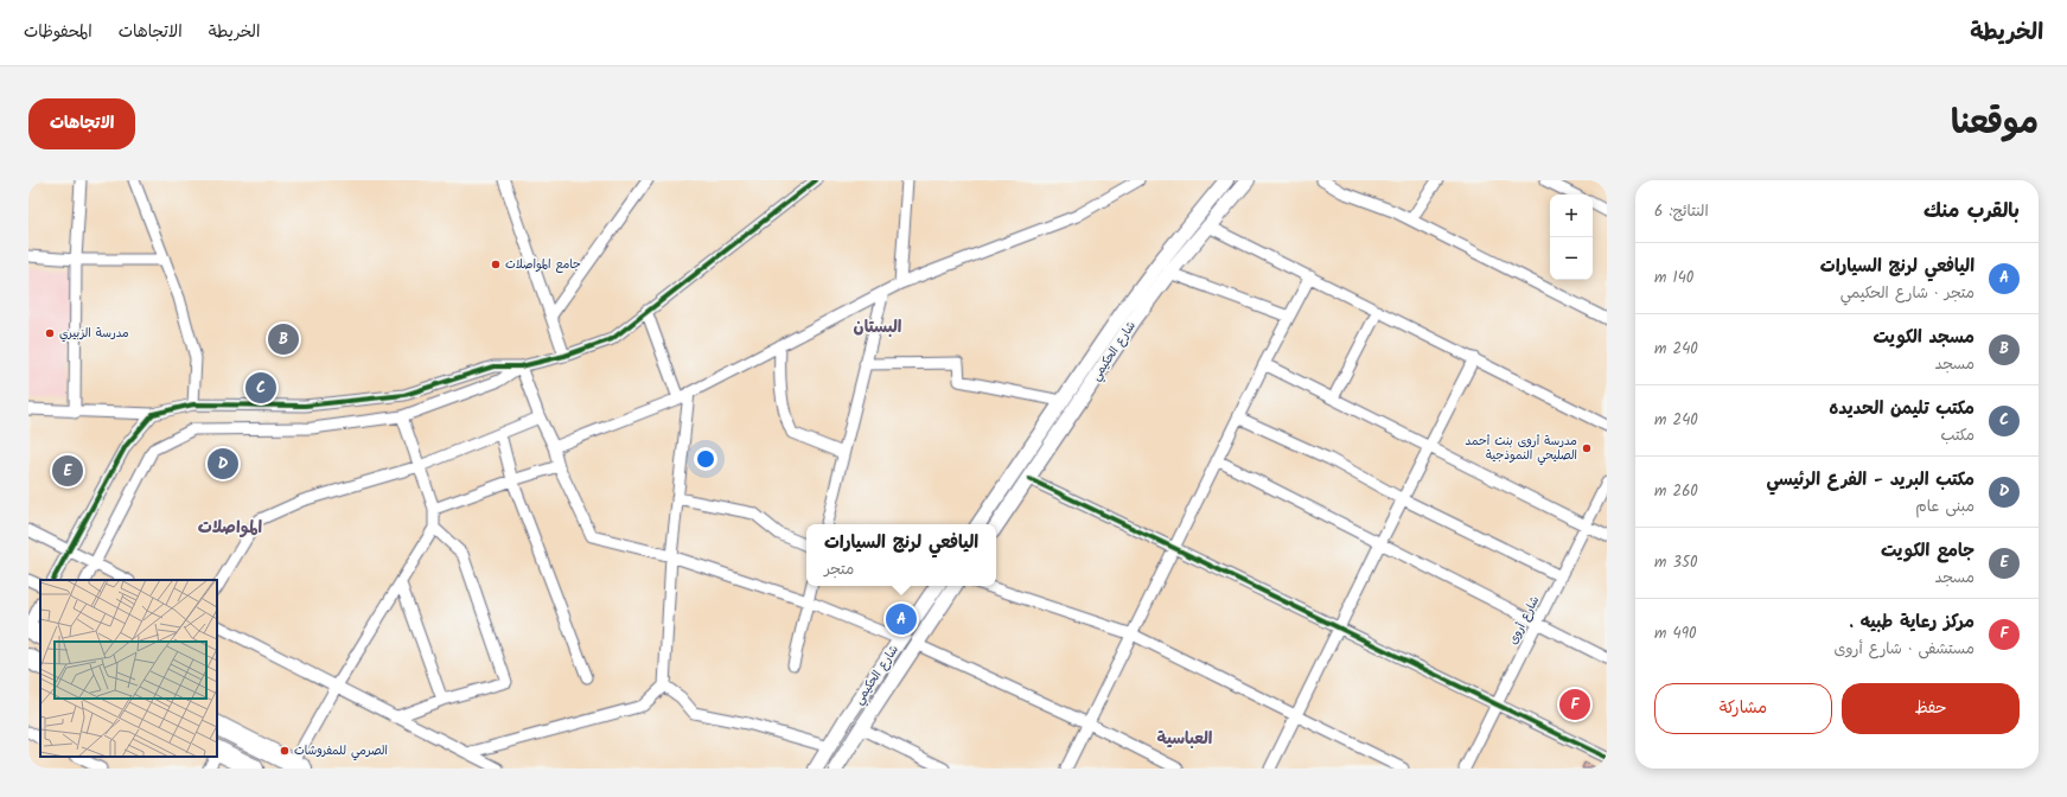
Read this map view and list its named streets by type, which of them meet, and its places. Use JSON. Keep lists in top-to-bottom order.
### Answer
{
  "streets": {
    "street": ["شارع الحكيمي", "شارع أروى"]
  },
  "districts": ["البستان", "المواصلات", "العباسية"],
  "places": [
    "جامع المواصلات",
    "مدرسة الزبيري",
    "مدرسة أروى بنت أحمد الصليحي النموذجية",
    "الصرمي للمفروشات"
  ],
  "page": {
    "header": "الخريطة",
    "nav": ["الخريطة", "الاتجاهات", "المحفوظات"],
    "title": "موقعنا",
    "buttons": [
      "الاتجاهات",
      ["حفظ", "مشاركة"]
    ],
    "heading": ["بالقرب منك", "النتائج: 6"],
    "map_buttons": ["+", "−"],
    "list": [
      {
        "mark": "A",
        "name": "اليافعي لرنج السيارات",
        "note": "متجر · شارع الحكيمي",
        "value": "140 m"
      },
      {
        "mark": "B",
        "name": "مسجد الكويت",
        "note": "مسجد",
        "value": "240 m"
      },
      {
        "mark": "C",
        "name": "مكتب تليمن الحديده",
        "note": "مكتب",
        "value": "240 m"
      },
      {
        "mark": "D",
        "name": "مكتب البريد - الفرع الرئيسي",
        "note": "مبنى عام",
        "value": "260 m"
      },
      {
        "mark": "E",
        "name": "جامع الكويت",
        "note": "مسجد",
        "value": "350 m"
      },
      {
        "mark": "F",
        "name": "مركز رعاية طبيه .",
        "note": "مستشفى · شارع أروى",
        "value": "490 m"
      }
    ],
    "pins": [
      "B",
      "C",
      "D",
      "E",
      "A",
      "F"
    ],
    "popup": ["اليافعي لرنج السيارات", "متجر"]
  }
}
